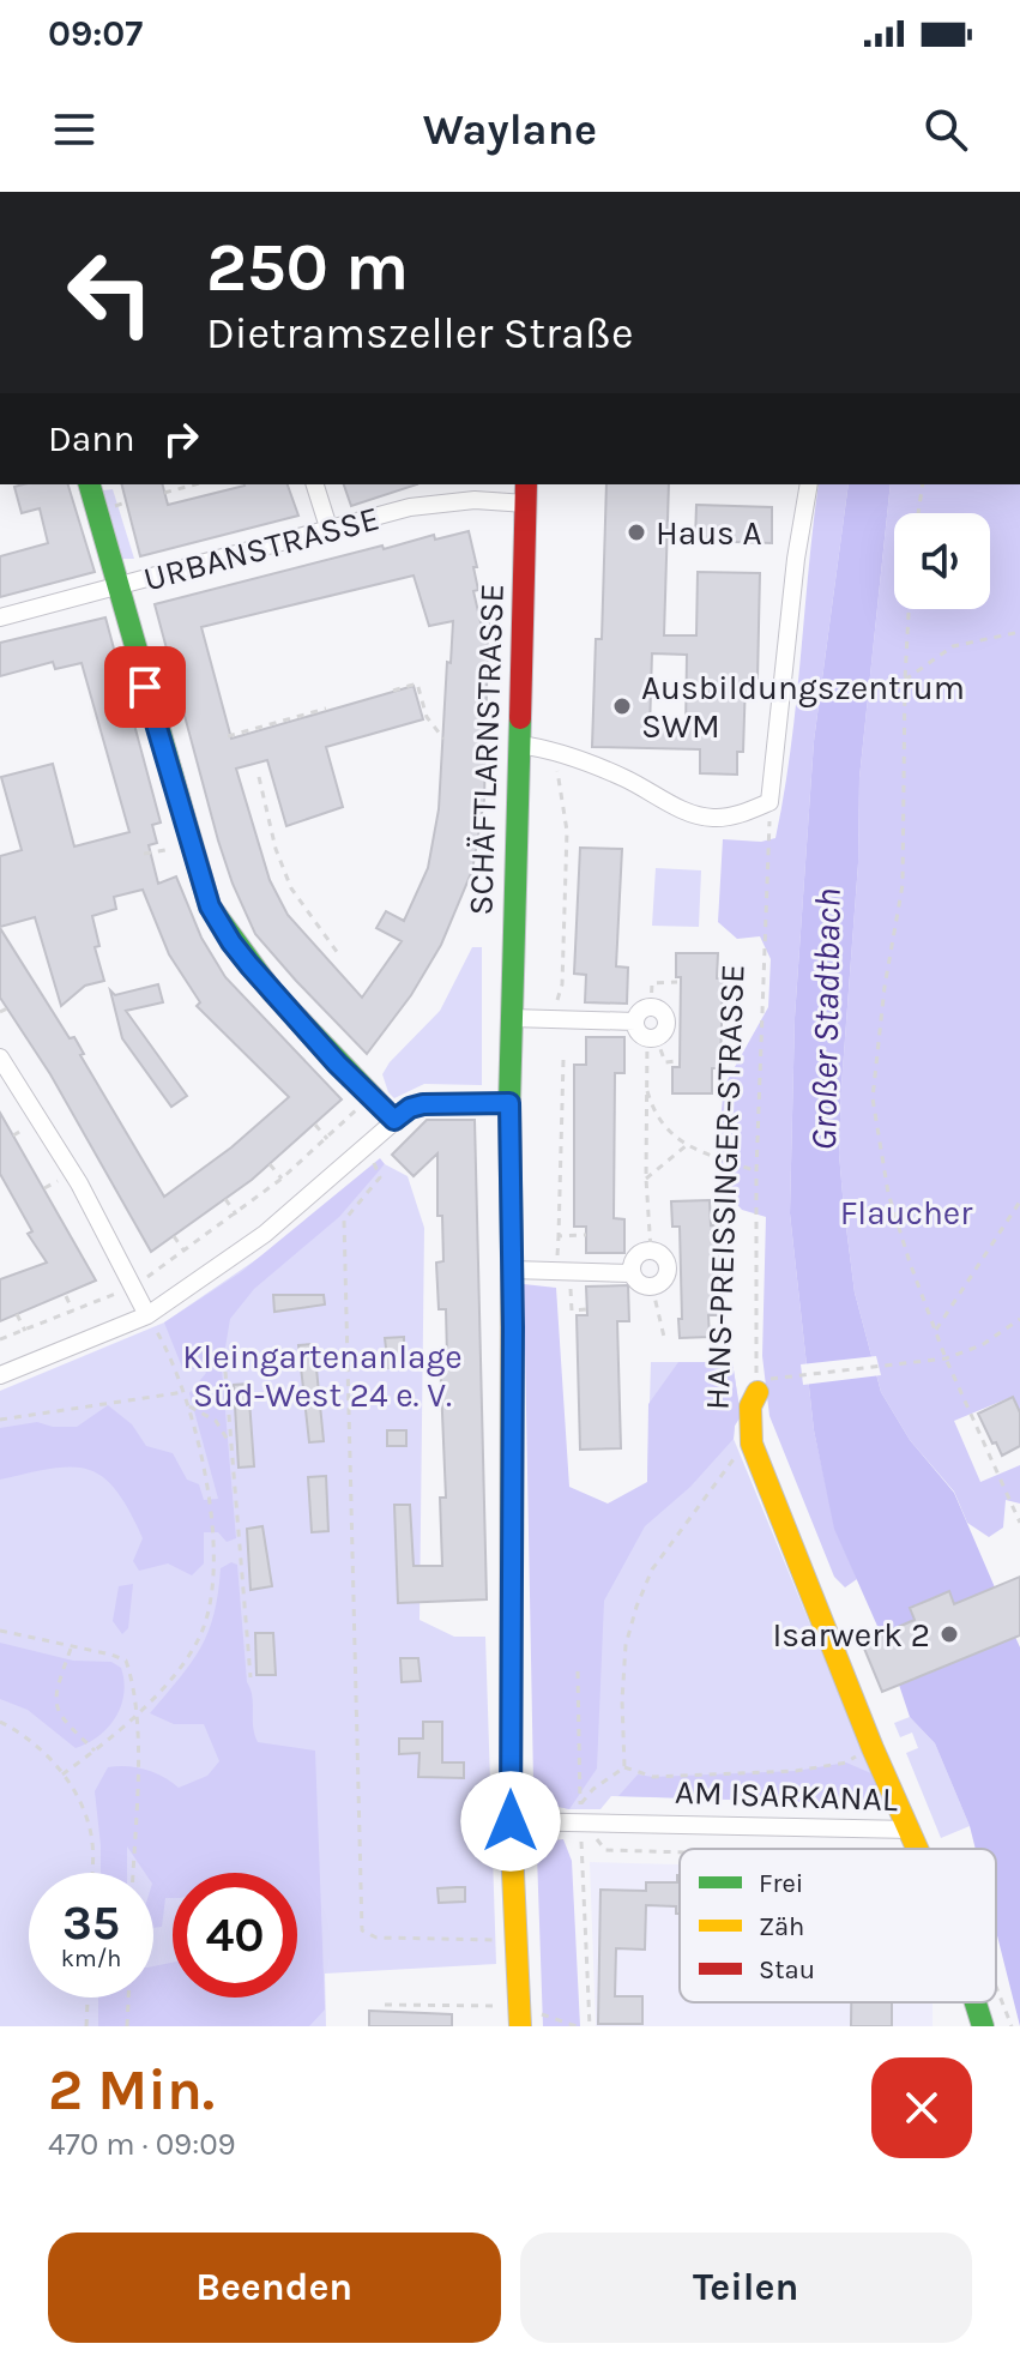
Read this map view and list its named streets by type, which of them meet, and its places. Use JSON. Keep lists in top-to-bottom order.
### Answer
{
  "streets": {
    "street": [
      "URBANSTRASSE",
      "SCHÄFTLARNSTRASSE",
      "HANS-PREISSINGER-STRASSE",
      "AM ISARKANAL"
    ]
  },
  "crossings": [
    ["URBANSTRASSE", "SCHÄFTLARNSTRASSE"],
    ["SCHÄFTLARNSTRASSE", "AM ISARKANAL"],
    ["HANS-PREISSINGER-STRASSE", "AM ISARKANAL"]
  ],
  "water": ["Großer Stadtbach"],
  "parks": ["Flaucher", "Kleingartenanlage Süd-West 24 e. V."],
  "places": ["Haus A", "Ausbildungszentrum SWM", "Isarwerk 2"],
  "legend": ["Frei", "Zäh", "Stau"],
  "page": {
    "status": "09:07",
    "header": "Waylane",
    "turn": ["250 m", "Dietramszeller Straße"],
    "then": "Dann",
    "speed": "35 km/h",
    "limit": "40",
    "heading": ["2 Min.", "470 m · 09:09"],
    "buttons": ["Beenden", "Teilen"]
  }
}
